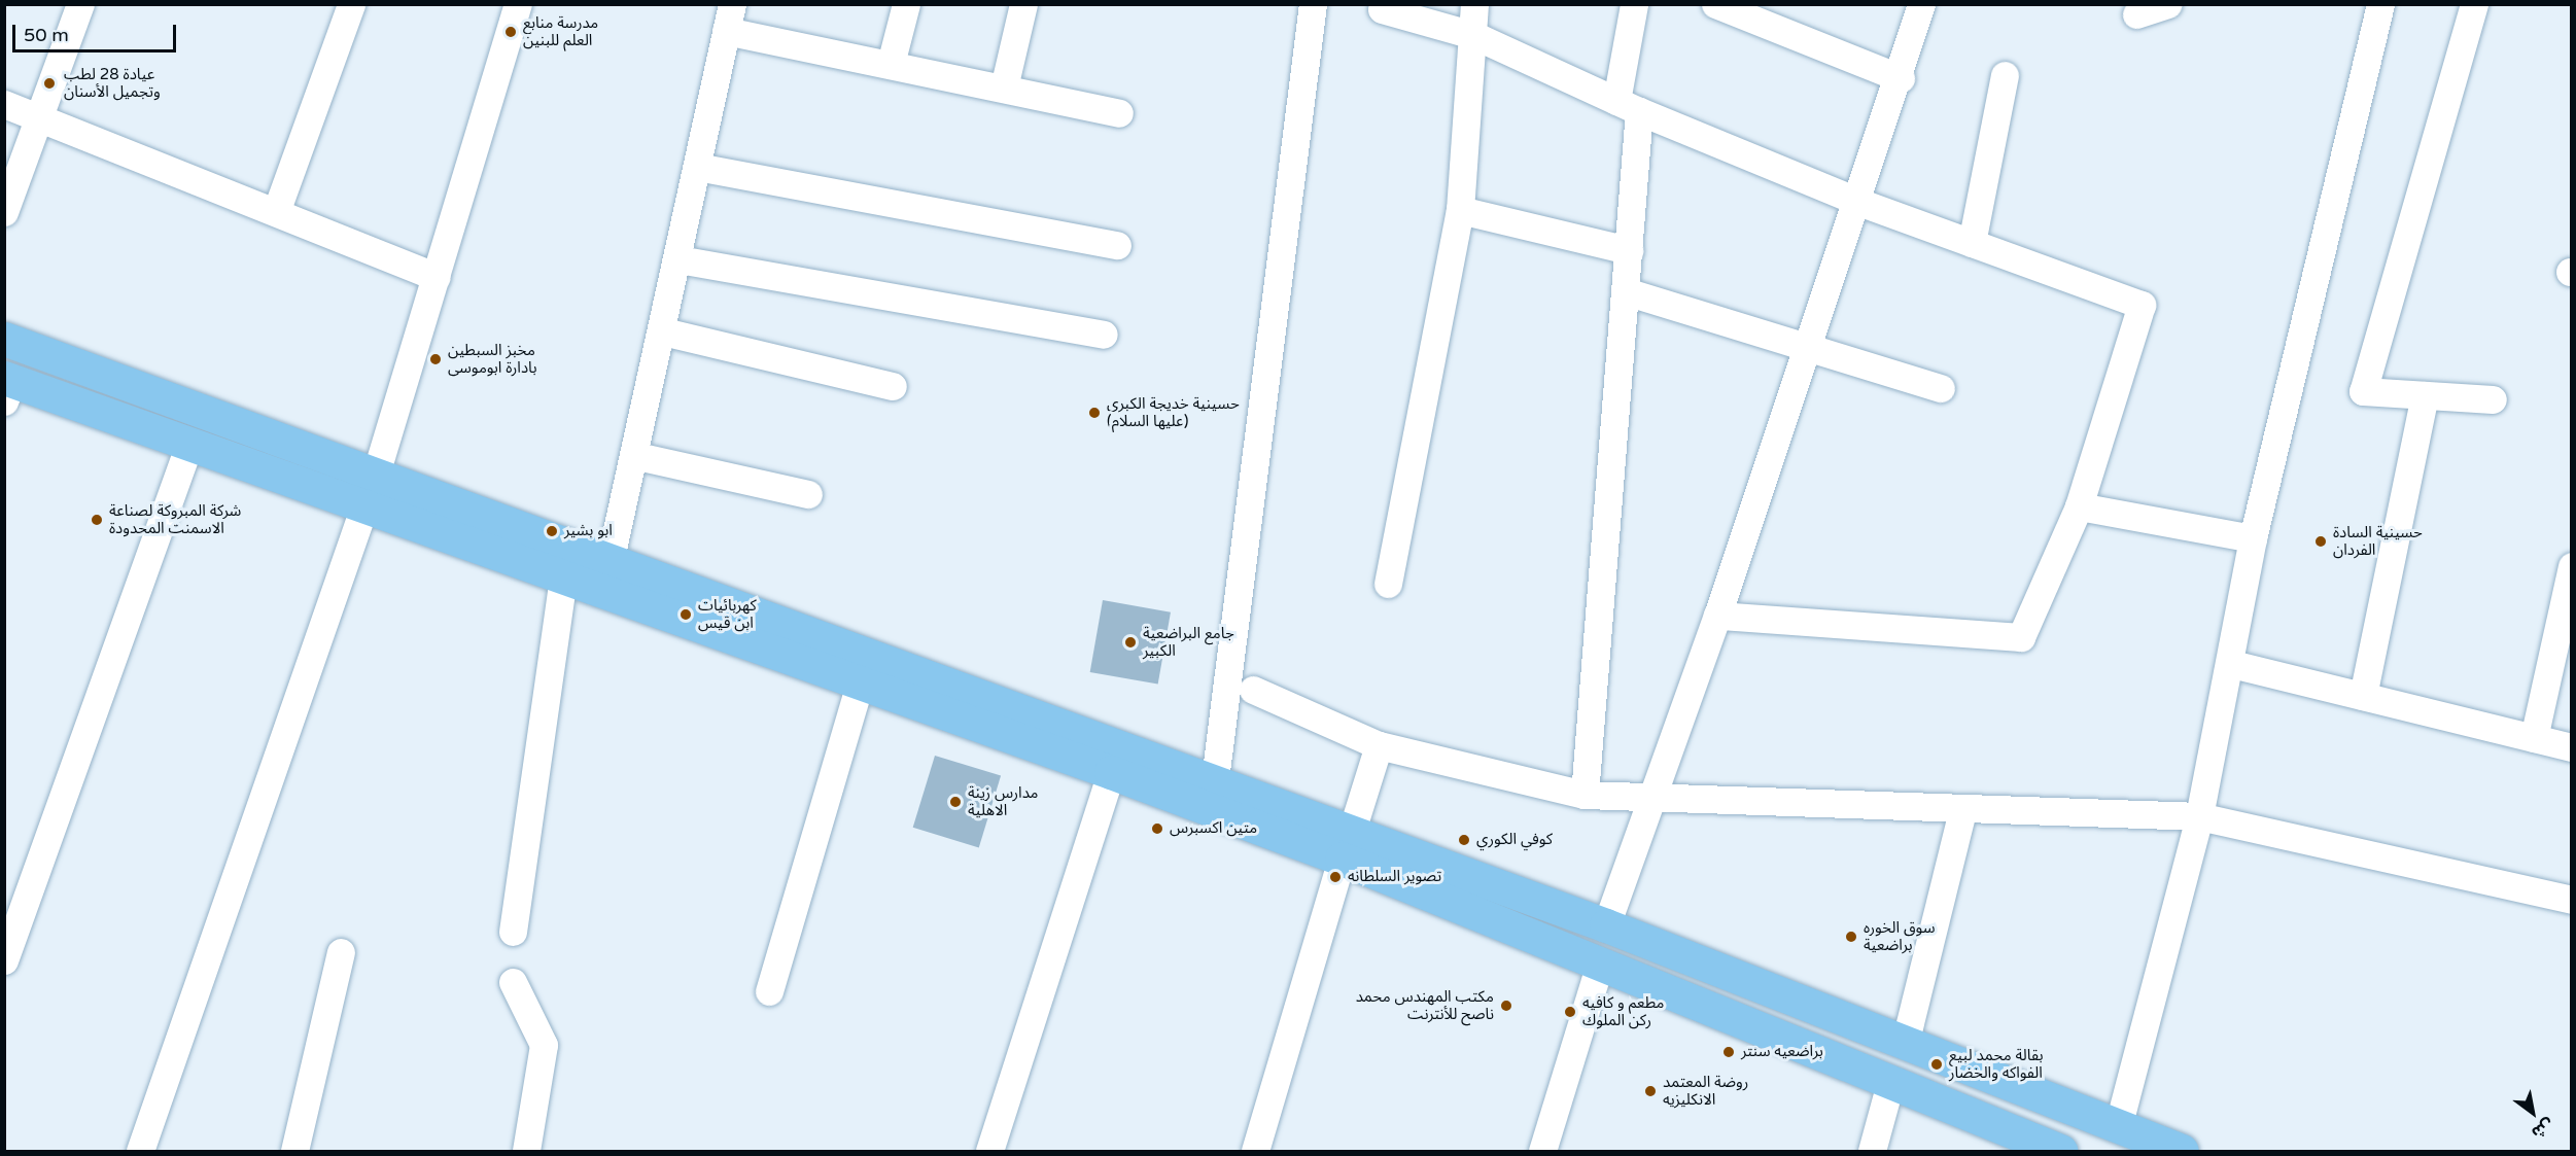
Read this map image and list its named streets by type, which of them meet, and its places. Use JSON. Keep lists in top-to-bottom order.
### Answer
{
  "places": [
    "مدرسة منابع العلم للبنين",
    "عيادة 28 لطب وتجميل الأسنان",
    "مخبز السبطين بادارة ابوموسى",
    "حسينية خديجة الكبرى (عليها السلام)",
    "شركة المبروكة لصناعة الاسمنت المحدودة",
    "ابو بشير",
    "حسينية السادة الفردان",
    "كهربائيات ابن قيس",
    "جامع البراضعية الكبير",
    "مدارس زينة الاهلية",
    "متين اكسبرس",
    "كوفي الكوري",
    "تصوير السلطانه",
    "سوق الخوره براضعية",
    "مكتب المهندس محمد ناصح للأنترنت",
    "مطعم و كافيه ركن الملوك",
    "براضعيه سنتر",
    "بقالة محمد لبيع الفواكه والخضار",
    "روضة المعتمد الانكليزيه"
  ],
  "scale_bar": "50 m",
  "north": "bottom right"
}
